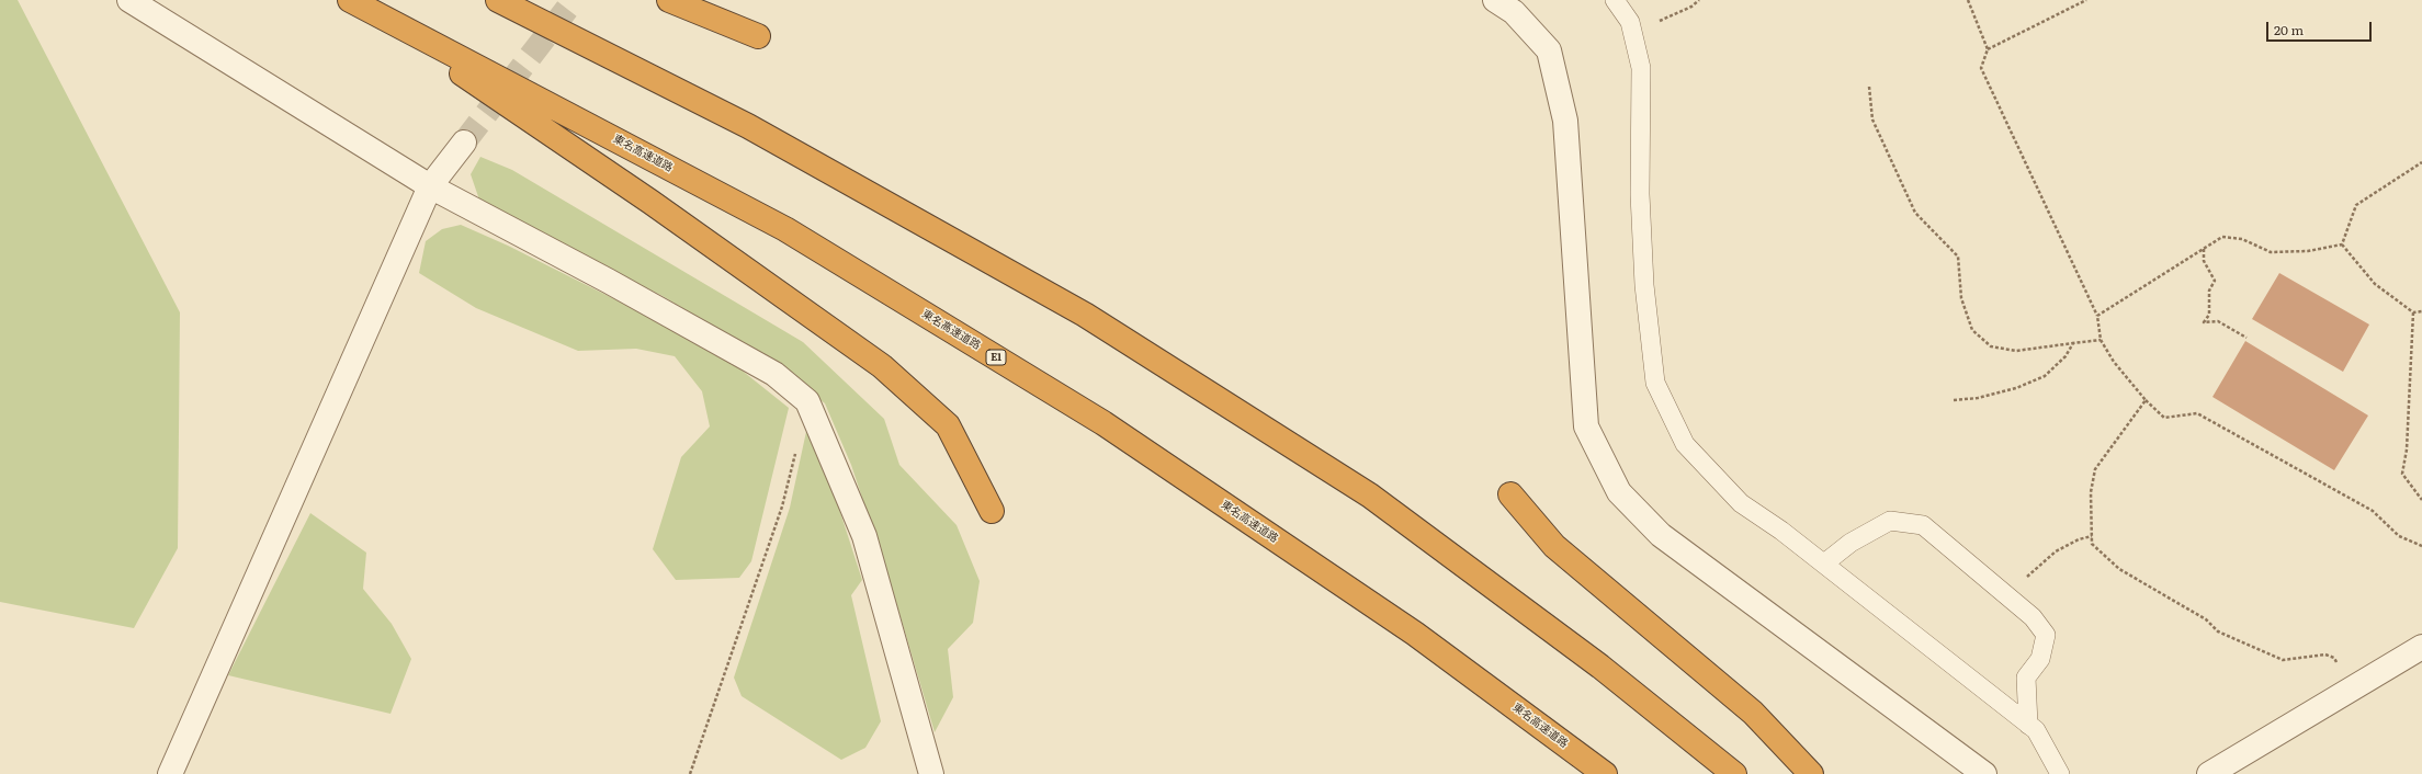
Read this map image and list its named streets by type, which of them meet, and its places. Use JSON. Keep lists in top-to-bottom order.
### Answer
{
  "streets": {
    "highway": ["東名高速道路", "E1"]
  },
  "scale_bar": "20 m"
}
